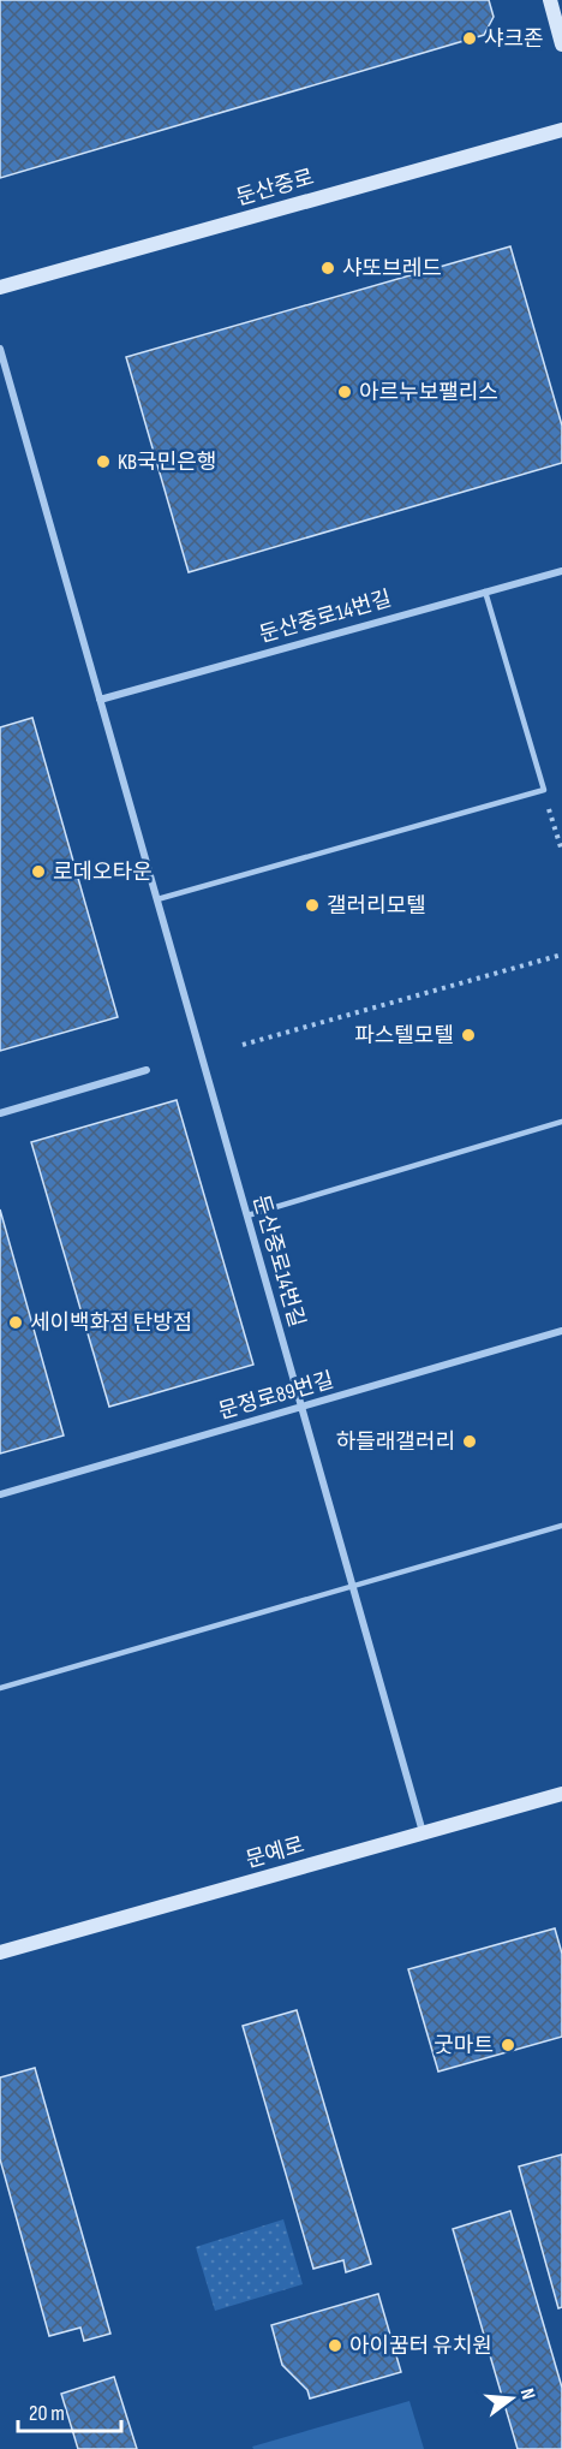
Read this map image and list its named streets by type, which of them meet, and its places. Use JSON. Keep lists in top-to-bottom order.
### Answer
{
  "streets": {
    "main road": ["둔산중로", "문예로"],
    "street": ["둔산중로14번길", "문정로89번길"]
  },
  "crossings": [
    ["둔산중로14번길", "문정로89번길"],
    ["둔산중로14번길", "문예로"]
  ],
  "places": [
    "샤크존",
    "샤또브레드",
    "아르누보팰리스",
    "KB국민은행",
    "로데오타운",
    "갤러리모텔",
    "파스텔모텔",
    "세이백화점 탄방점",
    "하들래갤러리",
    "굿마트",
    "아이꿈터 유치원"
  ],
  "scale_bar": "20 m",
  "north": "right"
}
